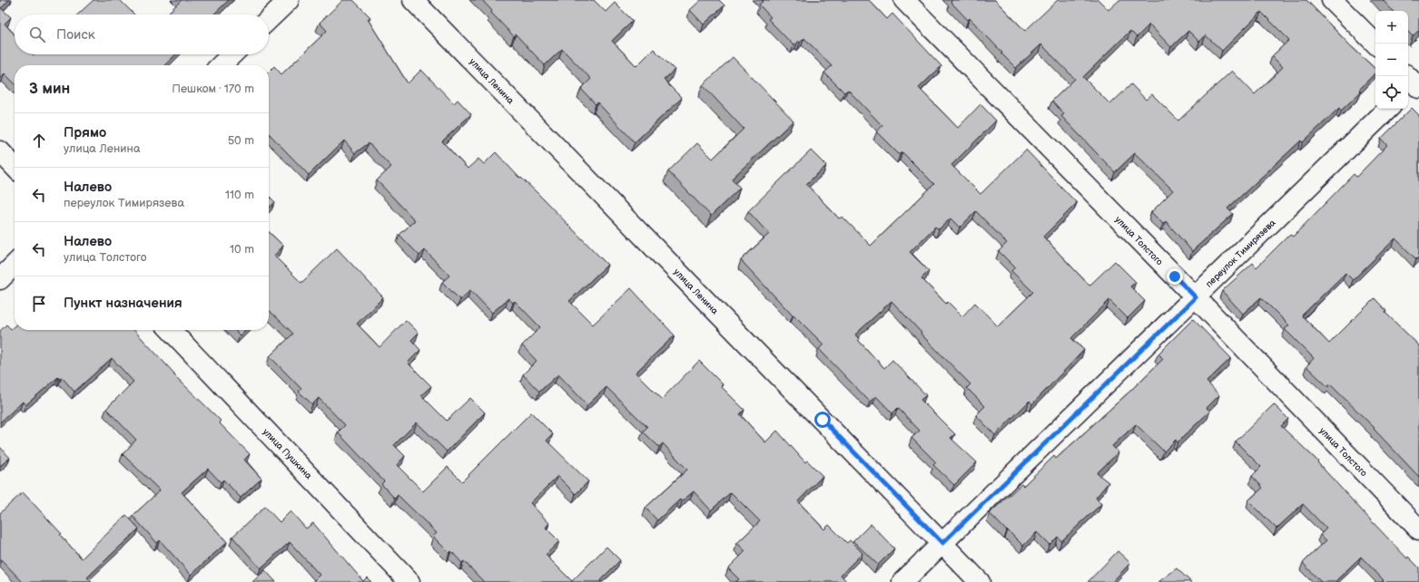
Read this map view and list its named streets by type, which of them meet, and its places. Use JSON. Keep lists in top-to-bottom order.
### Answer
{
  "streets": {
    "street": [
      "улица Ленина",
      "улица Толстого",
      "переулок Тимирязева",
      "улица Пушкина"
    ]
  },
  "crossings": [
    ["улица Ленина", "переулок Тимирязева"],
    ["улица Толстого", "переулок Тимирязева"]
  ],
  "page": {
    "map_buttons": ["+", "−"],
    "search": "Поиск",
    "heading": ["3 мин", "Пешком · 170 m"],
    "list": [
      ["Прямо", "улица Ленина", "50 m"],
      ["Налево", "переулок Тимирязева", "110 m"],
      ["Налево", "улица Толстого", "10 m"],
      "Пункт назначения"
    ]
  }
}
